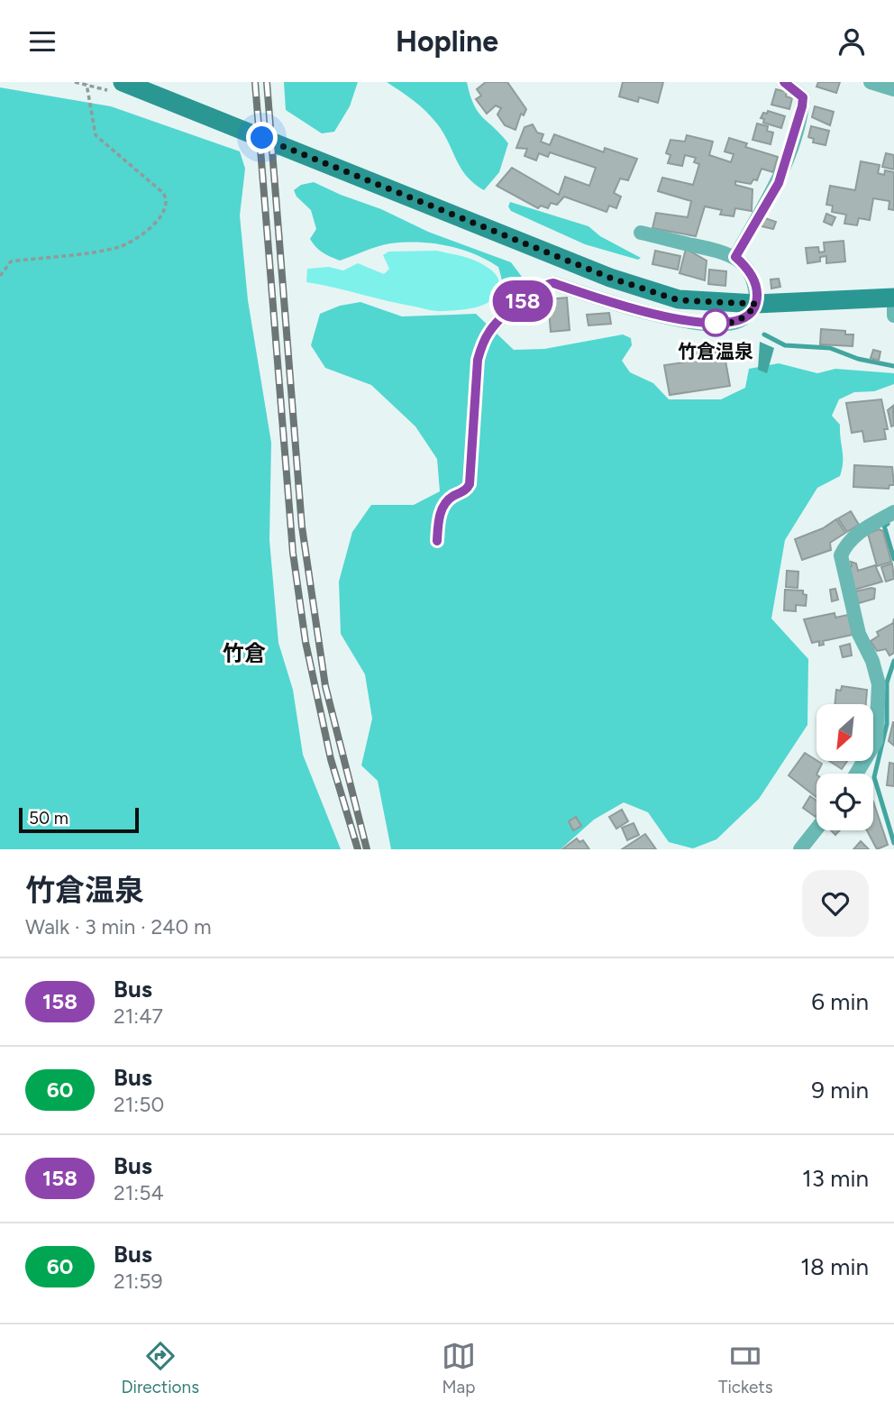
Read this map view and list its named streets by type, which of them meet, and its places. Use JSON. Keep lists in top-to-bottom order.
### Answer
{
  "districts": ["竹倉"],
  "places": ["竹倉温泉"],
  "lines": ["bus line 158"],
  "scale_bar": "50 m",
  "north": "bottom left",
  "page": {
    "header": "Hopline",
    "on_map": "158",
    "scale": "50 m",
    "heading": ["竹倉温泉", "Walk · 3 min · 240 m"],
    "list": [
      {
        "mark": "158",
        "name": "Bus",
        "note": "21:47",
        "value": "6 min"
      },
      {
        "mark": "60",
        "name": "Bus",
        "note": "21:50",
        "value": "9 min"
      },
      {
        "mark": "158",
        "name": "Bus",
        "note": "21:54",
        "value": "13 min"
      },
      {
        "mark": "60",
        "name": "Bus",
        "note": "21:59",
        "value": "18 min"
      }
    ],
    "tabs": ["Directions", "Map", "Tickets"]
  }
}
